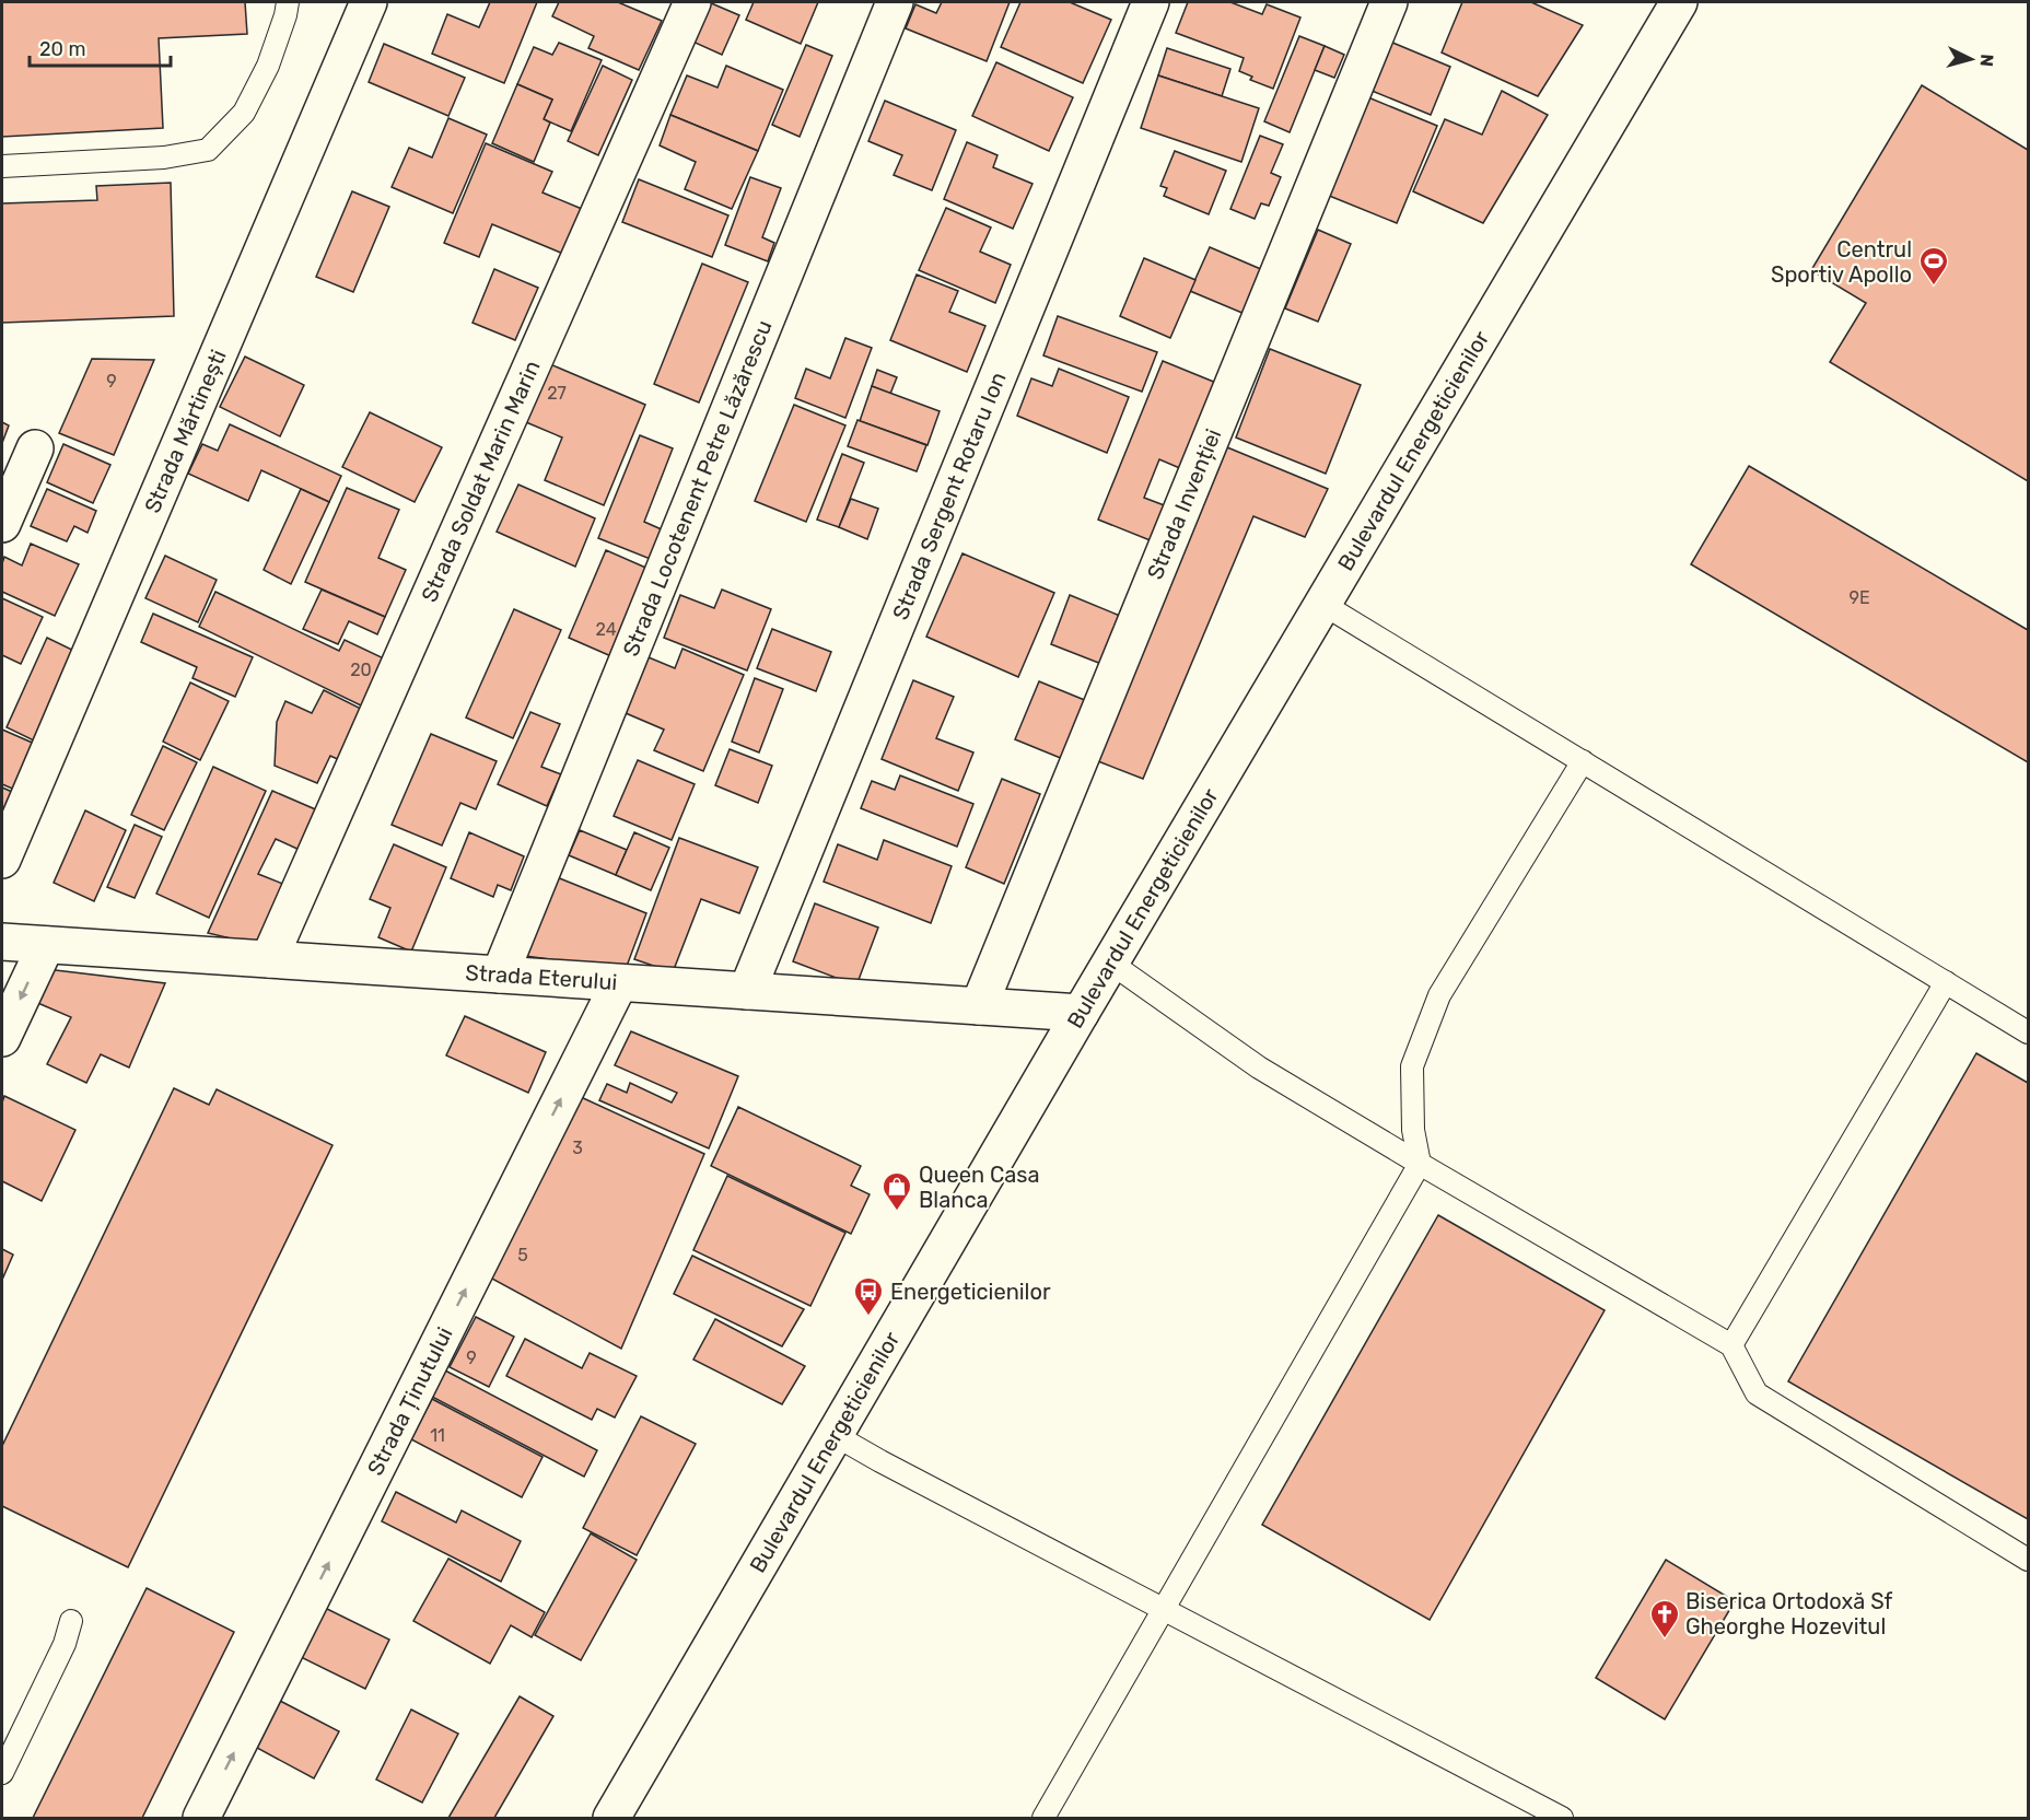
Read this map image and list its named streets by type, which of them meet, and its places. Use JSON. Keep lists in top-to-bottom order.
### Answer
{
  "streets": {
    "street": [
      "Strada Mărtinești",
      "Bulevardul Energeticienilor",
      "Strada Soldat Marin Marin",
      "Strada Locotenent Petre Lăzărescu",
      "Strada Sergent Rotaru Ion",
      "Strada Invenției",
      "Strada Eterului",
      "Strada Ținutului"
    ]
  },
  "crossings": [
    ["Bulevardul Energeticienilor", "Strada Eterului"],
    ["Strada Soldat Marin Marin", "Strada Eterului"],
    ["Strada Locotenent Petre Lăzărescu", "Strada Eterului"],
    ["Strada Sergent Rotaru Ion", "Strada Eterului"],
    ["Strada Invenției", "Strada Eterului"],
    ["Strada Eterului", "Strada Ținutului"]
  ],
  "one_way": ["Strada Ținutului"],
  "places": {
    "sports": ["Centrul Sportiv Apollo"],
    "shop": ["Queen Casa Blanca"],
    "bus stop": ["Energeticienilor"],
    "church": ["Biserica Ortodoxă Sf Gheorghe Hozevitul"]
  },
  "house_numbers": [
    "9",
    "27",
    "9E",
    "24",
    "20",
    "3",
    "5",
    "9",
    "11"
  ],
  "scale_bar": "20 m",
  "north": "right"
}
